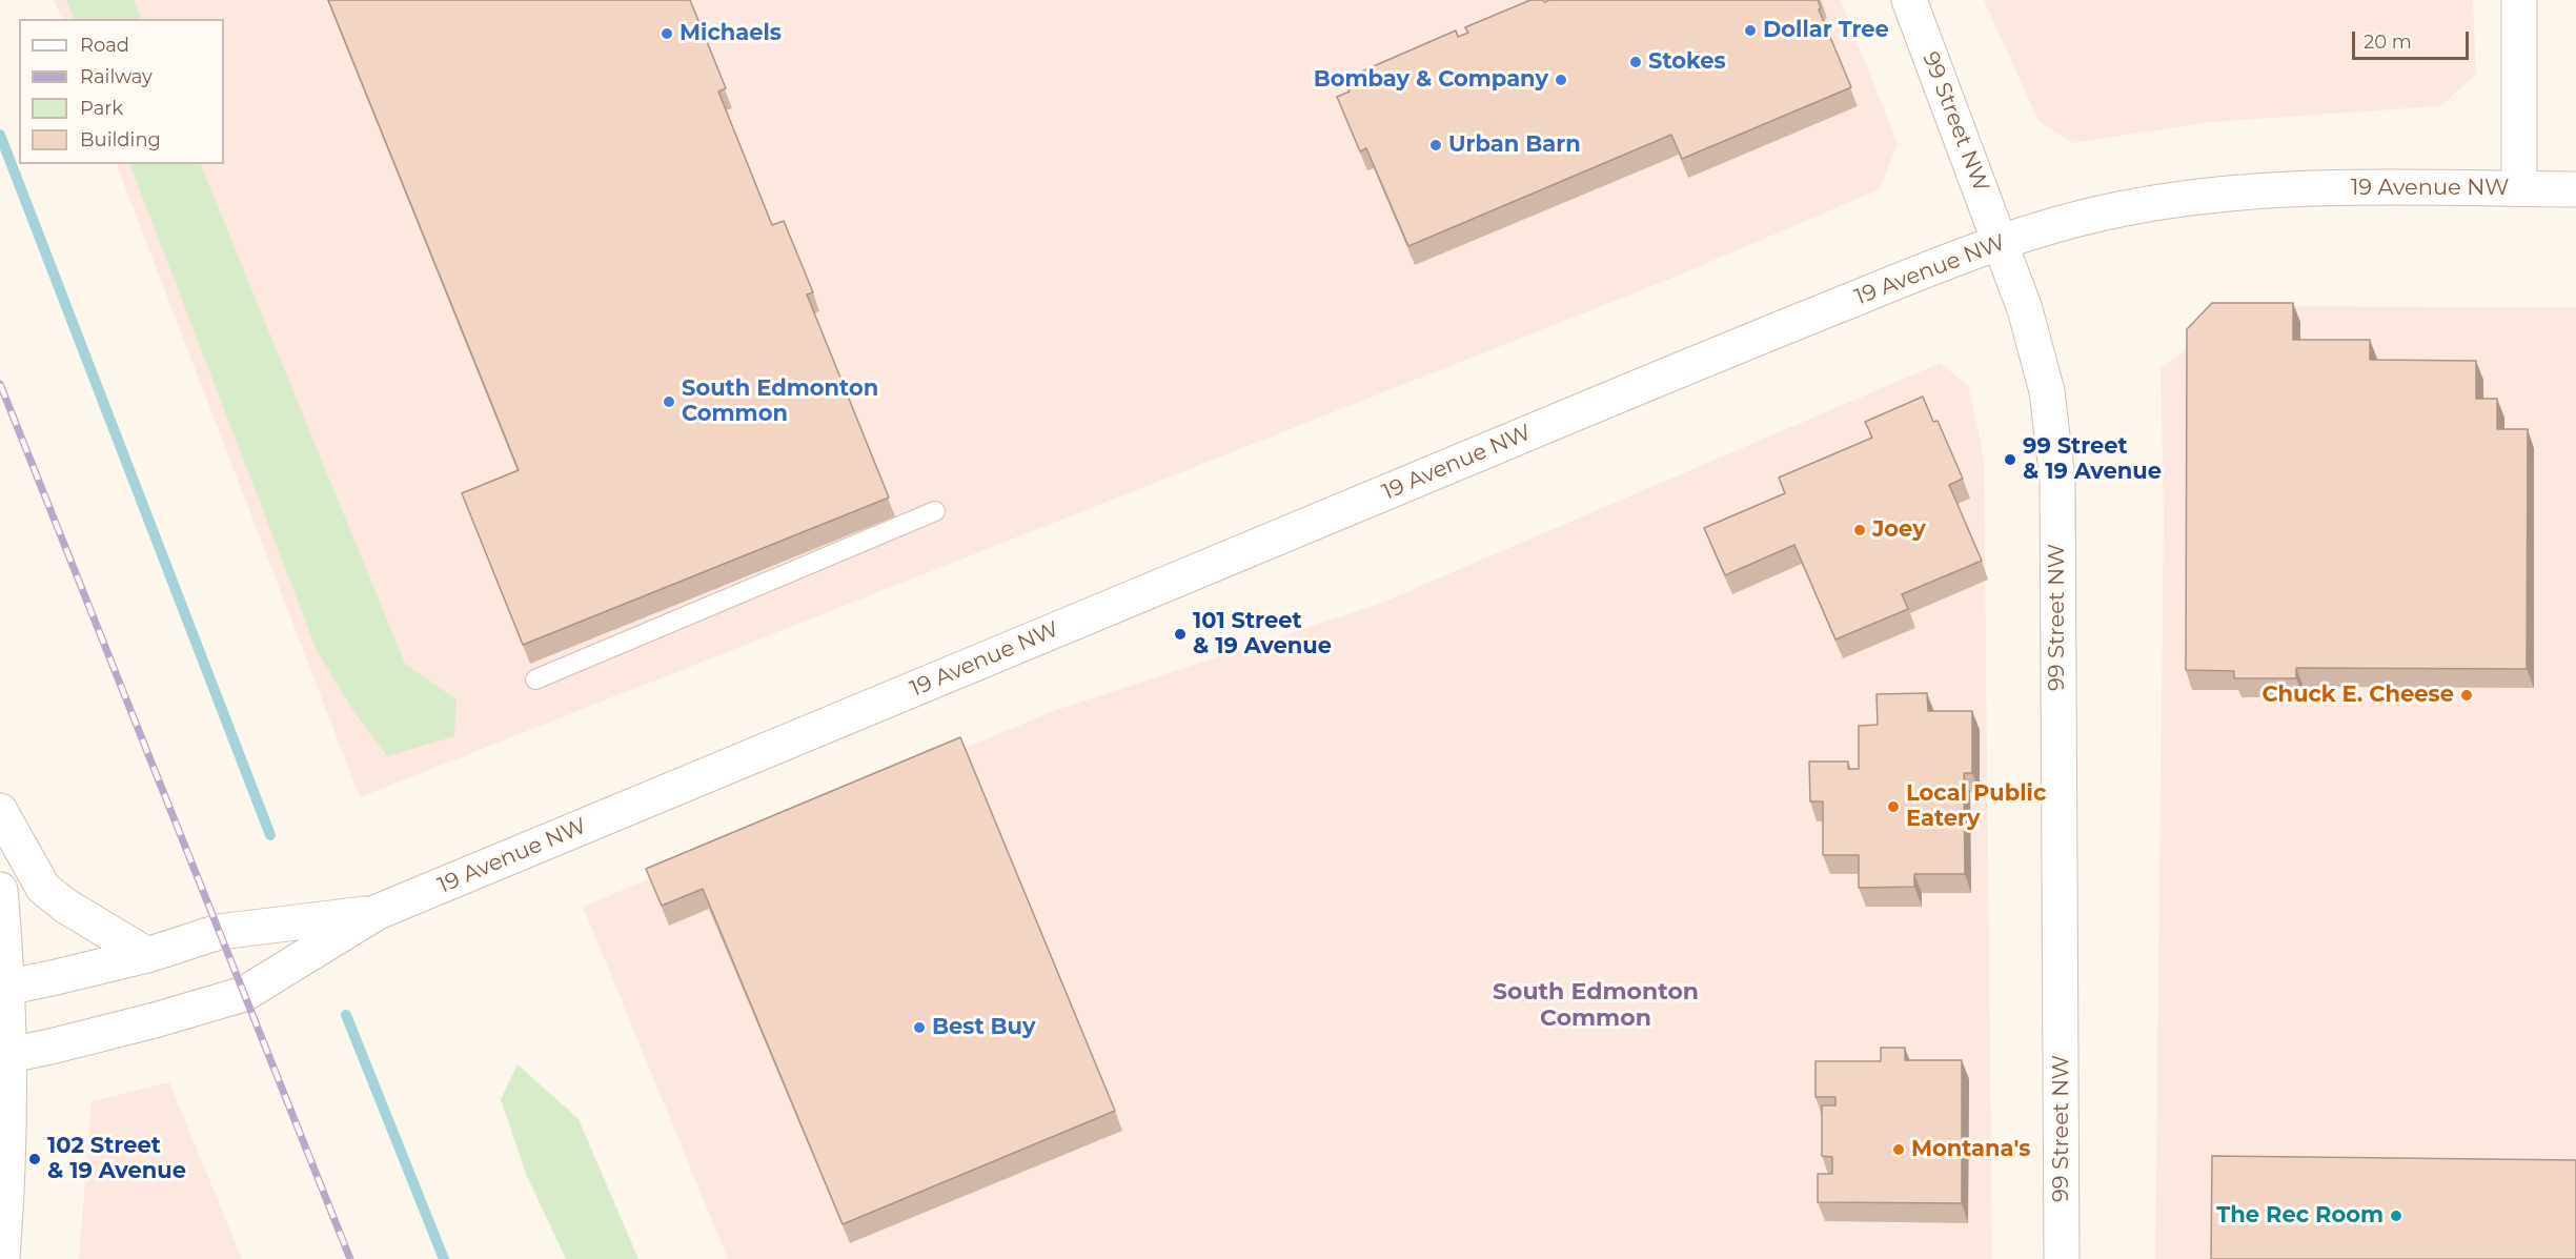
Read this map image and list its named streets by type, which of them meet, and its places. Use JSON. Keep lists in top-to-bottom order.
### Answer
{
  "streets": {
    "street": ["99 Street NW", "19 Avenue NW"]
  },
  "crossings": [
    ["99 Street NW", "19 Avenue NW"]
  ],
  "districts": ["South Edmonton Common"],
  "places": [
    "Dollar Tree",
    "Michaels",
    "Stokes",
    "Bombay & Company",
    "Urban Barn",
    "South Edmonton Common",
    "99 Street & 19 Avenue",
    "Joey",
    "101 Street & 19 Avenue",
    "Chuck E. Cheese",
    "Local Public Eatery",
    "Best Buy",
    "Montana's",
    "102 Street & 19 Avenue",
    "The Rec Room"
  ],
  "legend": [
    "Road",
    "Railway",
    "Park",
    "Building"
  ],
  "scale_bar": "20 m"
}
